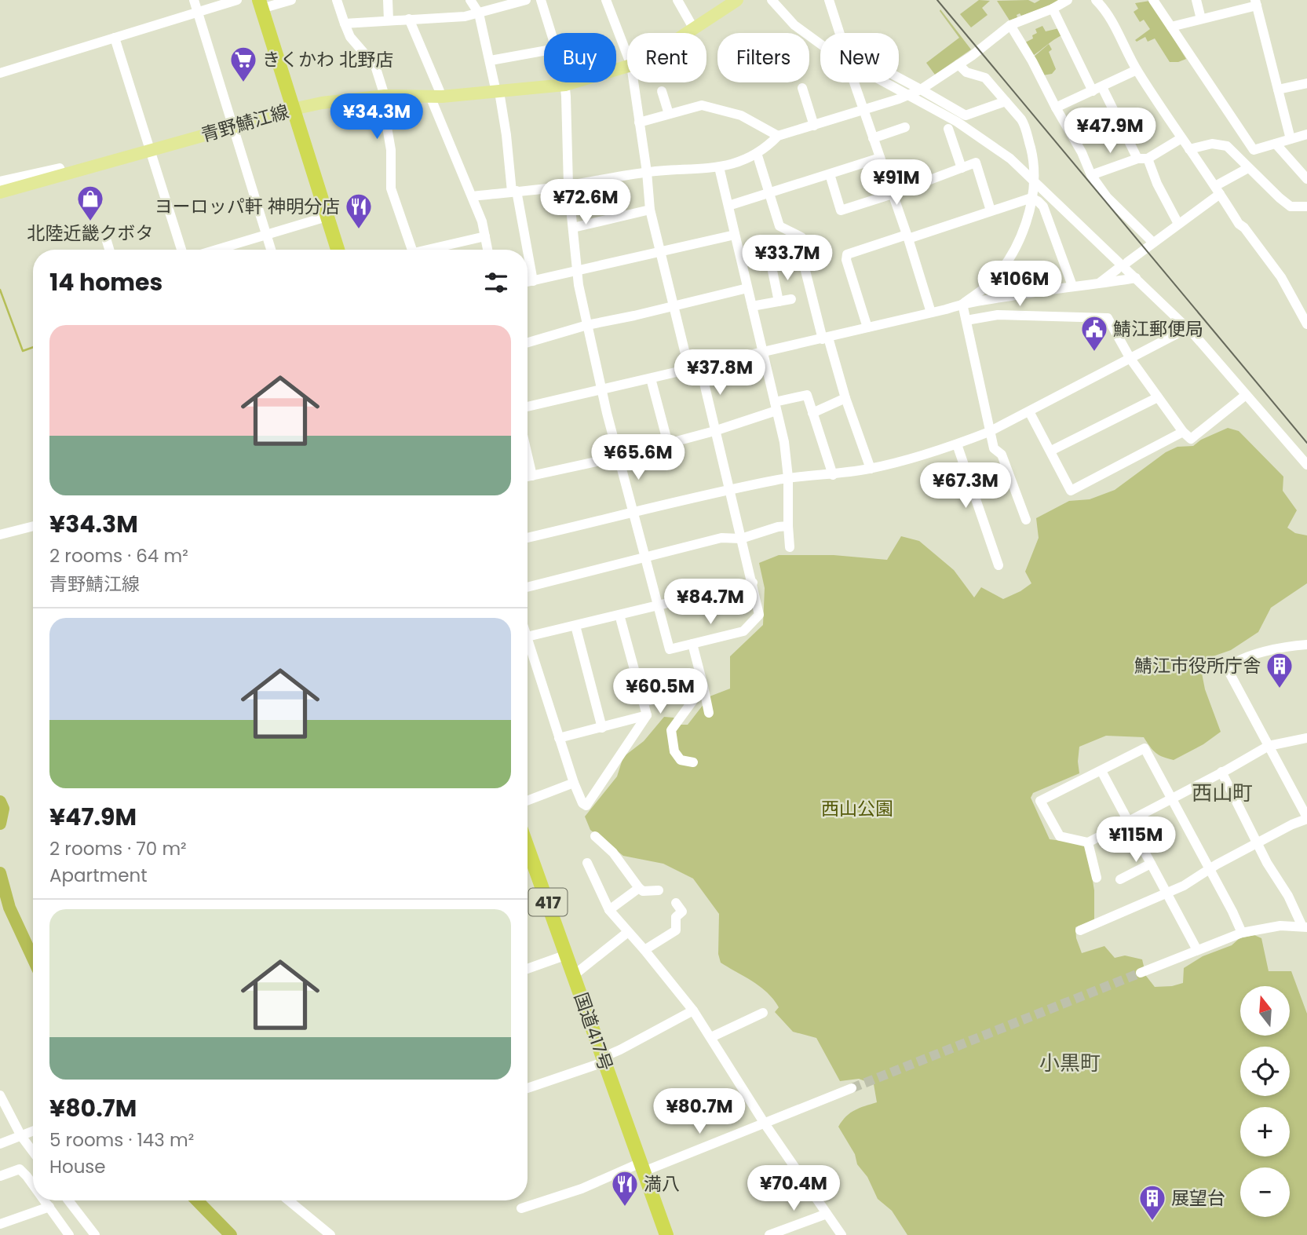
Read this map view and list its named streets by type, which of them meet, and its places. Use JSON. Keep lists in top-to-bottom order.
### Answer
{
  "streets": {
    "highway": ["417", "国道417号"],
    "main road": ["青野鯖江線"]
  },
  "districts": ["西山町", "小黒町"],
  "parks": ["西山公園"],
  "places": {
    "supermarket": ["きくかわ 北野店"],
    "shop": ["北陸近畿クボタ"],
    "restaurant": ["ヨーロッパ軒 神明分店", "満八"],
    "public building": ["鯖江郵便局"],
    "building": ["鯖江市役所庁舎", "展望台"]
  },
  "north": "top",
  "page": {
    "chip": [
      "Buy",
      "Rent",
      "Filters",
      "New"
    ],
    "price": [
      "¥34.3M",
      "¥47.9M",
      "¥91M",
      "¥72.6M",
      "¥33.7M",
      "¥106M",
      "¥37.8M",
      "¥65.6M",
      "¥67.3M",
      "¥84.7M",
      "¥60.5M",
      "¥115M",
      "¥80.7M",
      "¥70.4M"
    ],
    "heading": "14 homes",
    "list": [
      {
        "name": "¥34.3M",
        "note": "2 rooms · 64 m² · 青野鯖江線"
      },
      {
        "name": "¥47.9M",
        "note": "2 rooms · 70 m² · Apartment"
      },
      {
        "name": "¥80.7M",
        "note": "5 rooms · 143 m² · House"
      }
    ],
    "map_buttons": ["+", "−"]
  }
}
